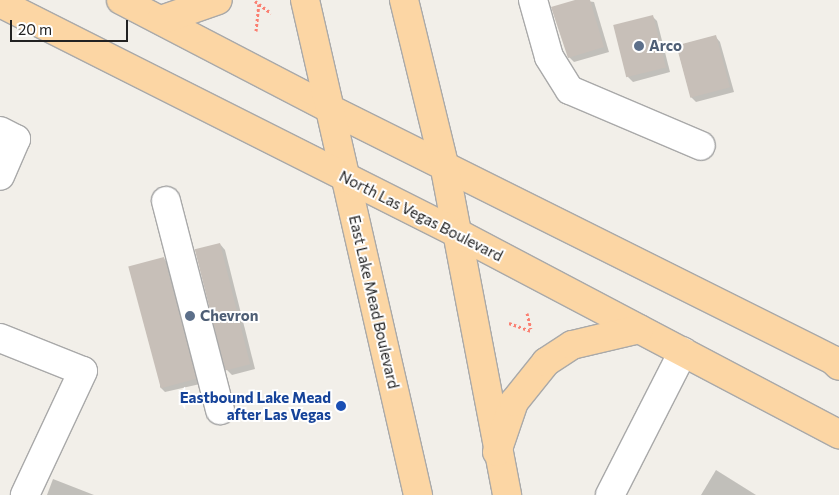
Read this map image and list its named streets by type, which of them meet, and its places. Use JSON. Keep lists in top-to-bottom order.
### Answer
{
  "streets": {
    "main road": ["North Las Vegas Boulevard", "East Lake Mead Boulevard"]
  },
  "crossings": [
    ["North Las Vegas Boulevard", "East Lake Mead Boulevard"]
  ],
  "places": ["Arco", "Chevron", "Eastbound Lake Mead after Las Vegas"],
  "scale_bar": "20 m"
}
